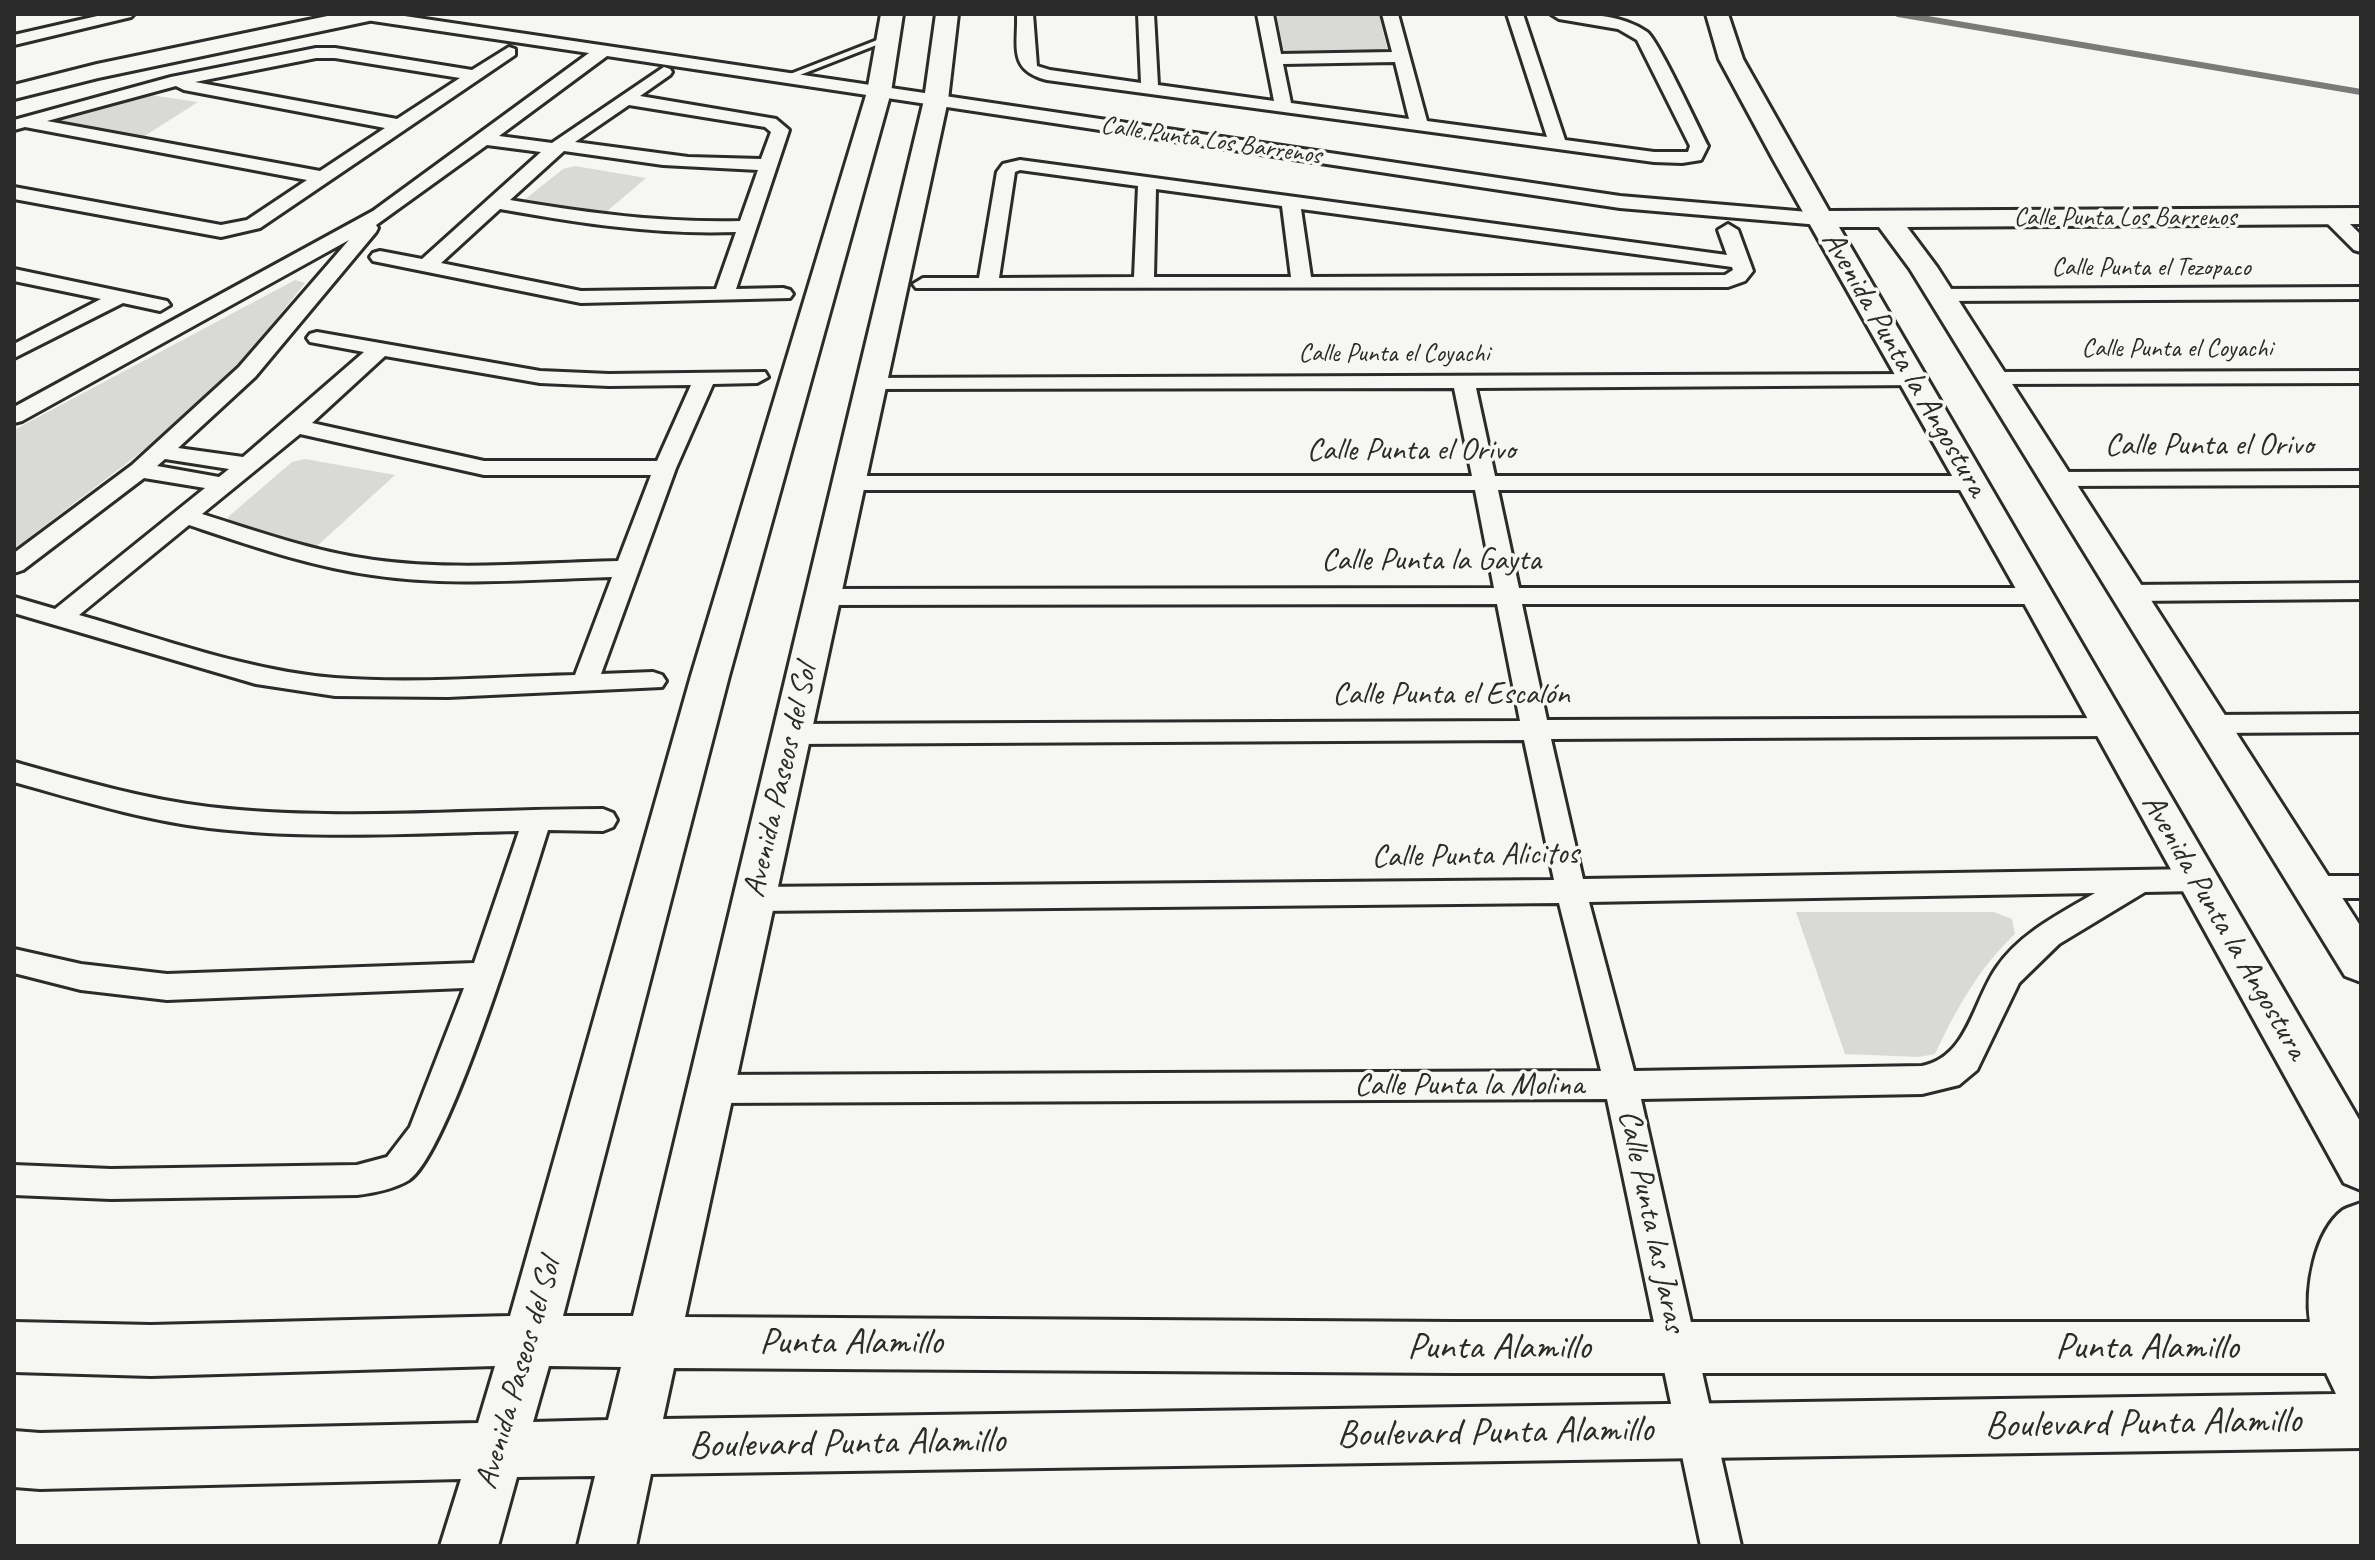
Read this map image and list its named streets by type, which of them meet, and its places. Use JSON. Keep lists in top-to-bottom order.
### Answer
{
  "streets": {
    "street": [
      "Calle Punta Los Barrenos",
      "Calle Punta el Tezopaco",
      "Calle Punta el Coyachi",
      "Avenida Punta la Angostura",
      "Calle Punta el Orivo",
      "Calle Punta la Gayta",
      "Calle Punta el Escalón",
      "Avenida Paseos del Sol",
      "Calle Punta Alicitos",
      "Calle Punta la Molina",
      "Calle Punta las Jaras",
      "Punta Alamillo",
      "Boulevard Punta Alamillo"
    ]
  },
  "crossings": [
    ["Calle Punta Los Barrenos", "Avenida Punta la Angostura"],
    ["Calle Punta Los Barrenos", "Avenida Paseos del Sol"],
    ["Calle Punta el Tezopaco", "Avenida Punta la Angostura"],
    ["Calle Punta el Coyachi", "Avenida Punta la Angostura"],
    ["Calle Punta el Coyachi", "Avenida Paseos del Sol"],
    ["Calle Punta el Coyachi", "Calle Punta las Jaras"],
    ["Avenida Punta la Angostura", "Calle Punta el Orivo"],
    ["Avenida Punta la Angostura", "Calle Punta la Gayta"],
    ["Avenida Punta la Angostura", "Calle Punta el Escalón"],
    ["Avenida Punta la Angostura", "Calle Punta Alicitos"],
    ["Calle Punta el Orivo", "Avenida Paseos del Sol"],
    ["Calle Punta el Orivo", "Calle Punta las Jaras"],
    ["Calle Punta la Gayta", "Avenida Paseos del Sol"],
    ["Calle Punta la Gayta", "Calle Punta las Jaras"],
    ["Calle Punta el Escalón", "Avenida Paseos del Sol"],
    ["Calle Punta el Escalón", "Calle Punta las Jaras"],
    ["Avenida Paseos del Sol", "Calle Punta Alicitos"],
    ["Avenida Paseos del Sol", "Calle Punta la Molina"],
    ["Avenida Paseos del Sol", "Punta Alamillo"],
    ["Avenida Paseos del Sol", "Boulevard Punta Alamillo"],
    ["Calle Punta Alicitos", "Calle Punta la Molina"],
    ["Calle Punta Alicitos", "Calle Punta las Jaras"],
    ["Calle Punta la Molina", "Calle Punta las Jaras"],
    ["Calle Punta las Jaras", "Punta Alamillo"],
    ["Calle Punta las Jaras", "Boulevard Punta Alamillo"]
  ]
}
